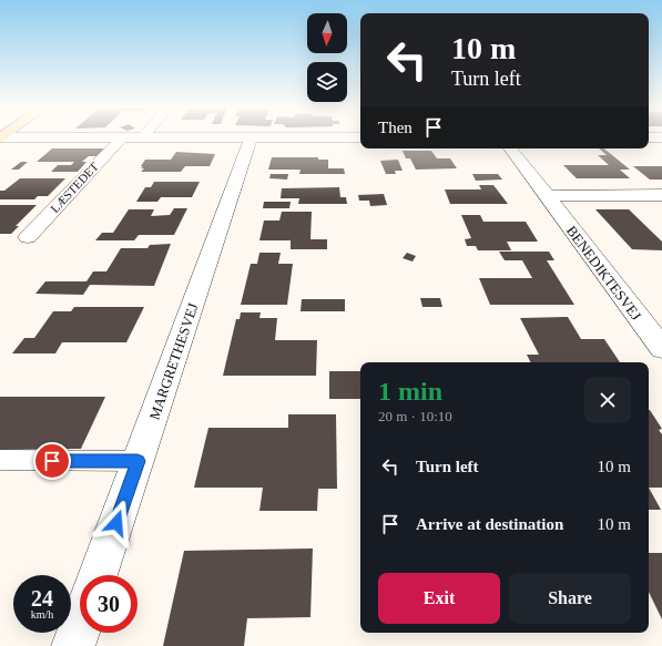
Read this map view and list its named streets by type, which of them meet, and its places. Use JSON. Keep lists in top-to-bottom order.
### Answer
{
  "streets": {
    "street": ["LÆSTEDET", "BENEDIKTESVEJ", "MARGRETHESVEJ"]
  },
  "north": "bottom",
  "page": {
    "turn": ["10 m", "Turn left"],
    "then": "Then",
    "heading": ["1 min", "20 m · 10:10"],
    "list": [
      {
        "name": "Turn left",
        "value": "10 m"
      },
      {
        "name": "Arrive at destination",
        "value": "10 m"
      }
    ],
    "buttons": ["Exit", "Share"],
    "speed": "24 km/h",
    "limit": "30"
  }
}
